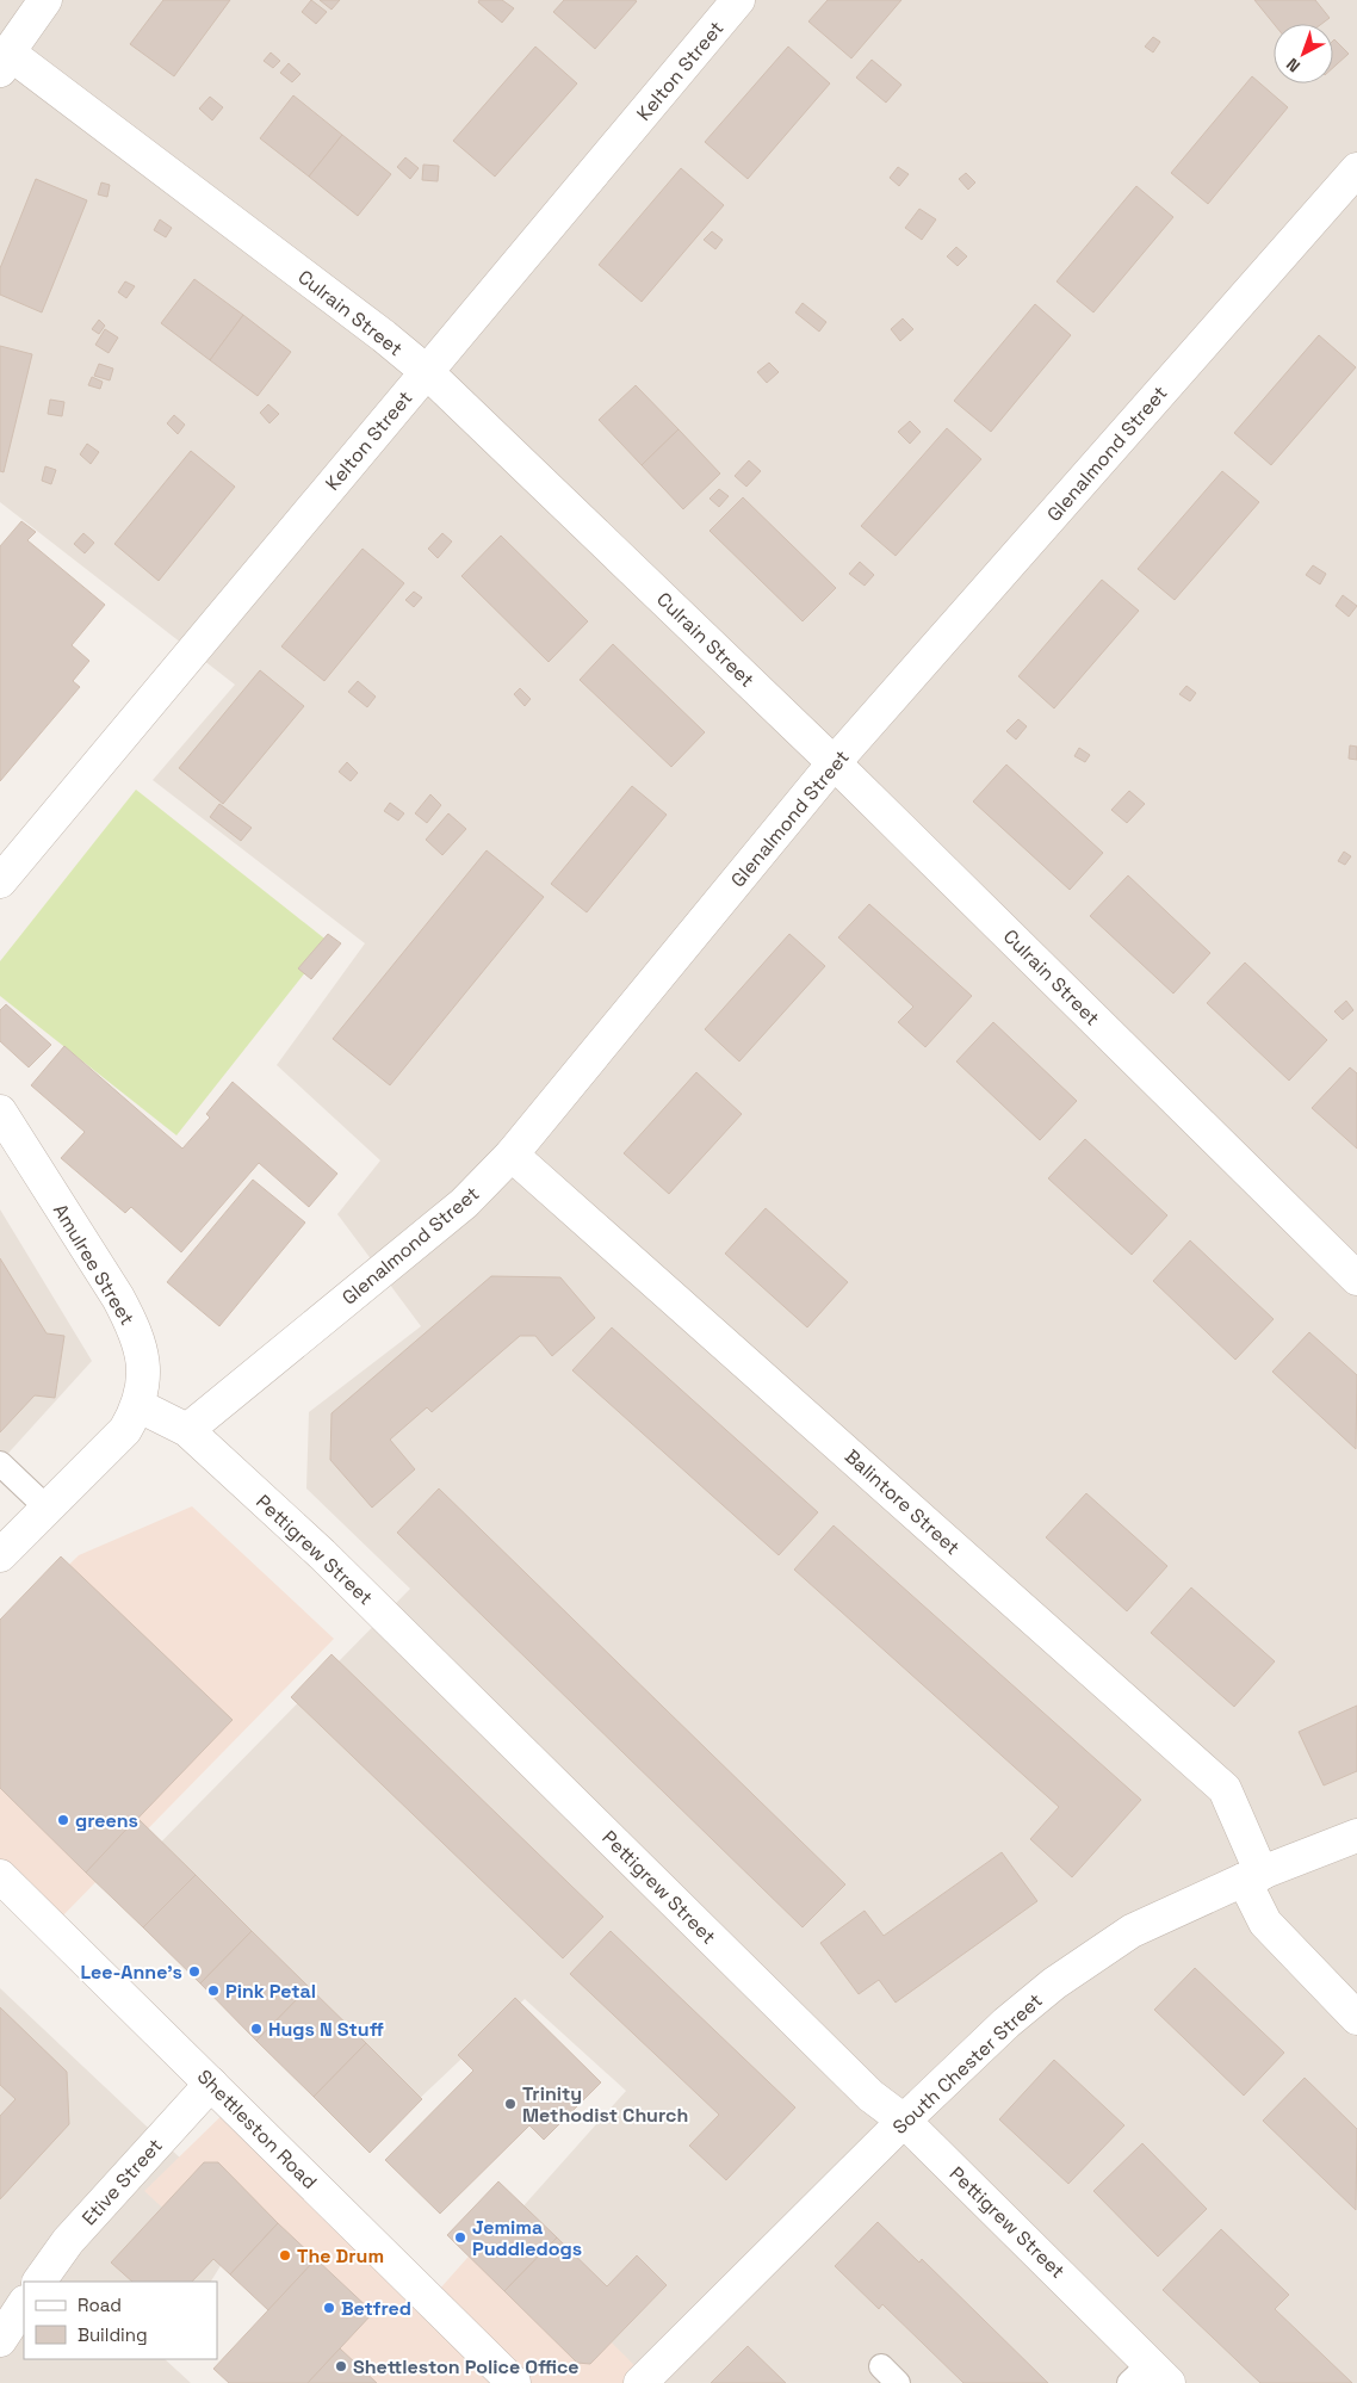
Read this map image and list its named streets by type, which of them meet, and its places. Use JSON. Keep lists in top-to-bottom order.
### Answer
{
  "streets": {
    "street": [
      "Kelton Street",
      "Culrain Street",
      "Glenalmond Street",
      "Amulree Street",
      "Balintore Street",
      "Pettigrew Street",
      "South Chester Street",
      "Shettleston Road",
      "Etive Street"
    ]
  },
  "crossings": [
    ["Kelton Street", "Culrain Street"],
    ["Culrain Street", "Glenalmond Street"],
    ["Glenalmond Street", "Balintore Street"],
    ["Glenalmond Street", "Pettigrew Street"],
    ["Amulree Street", "Pettigrew Street"],
    ["Balintore Street", "South Chester Street"],
    ["Pettigrew Street", "South Chester Street"],
    ["Shettleston Road", "Etive Street"]
  ],
  "places": [
    "greens",
    "Lee-Anne's",
    "Pink Petal",
    "Hugs N Stuff",
    "Trinity Methodist Church",
    "Jemima Puddledogs",
    "The Drum",
    "Betfred",
    "Shettleston Police Office"
  ],
  "legend": ["Road", "Building"],
  "north": "bottom left"
}
